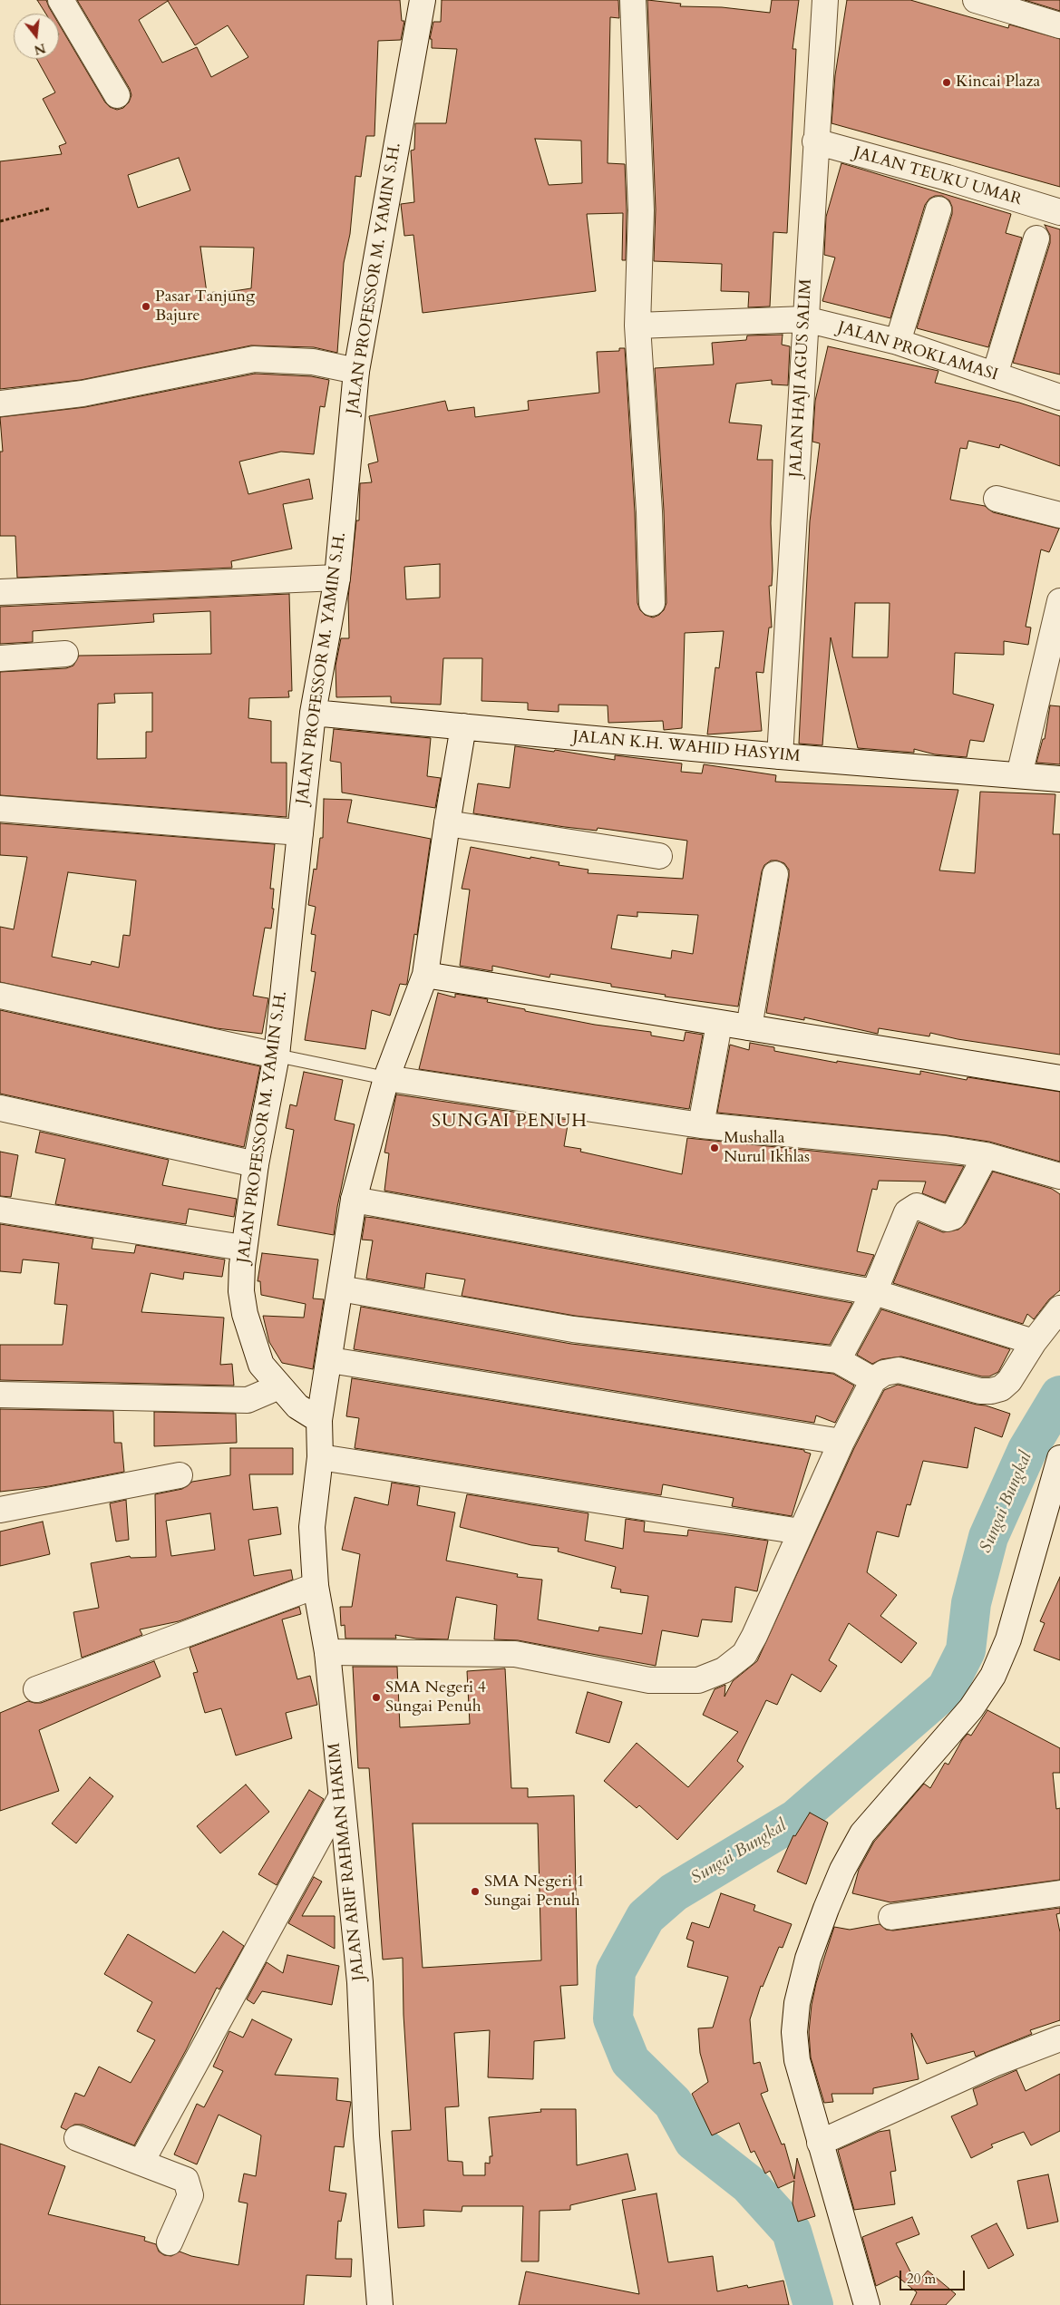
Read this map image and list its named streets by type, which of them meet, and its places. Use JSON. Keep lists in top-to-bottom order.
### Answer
{
  "streets": {
    "street": [
      "JALAN TEUKU UMAR",
      "JALAN PROFESSOR M. YAMIN S.H.",
      "JALAN PROKLAMASI",
      "JALAN HAJI AGUS SALIM",
      "JALAN K.H. WAHID HASYIM",
      "JALAN ARIF RAHMAN HAKIM"
    ]
  },
  "crossings": [
    ["JALAN TEUKU UMAR", "JALAN HAJI AGUS SALIM"],
    ["JALAN PROFESSOR M. YAMIN S.H.", "JALAN K.H. WAHID HASYIM"],
    ["JALAN PROFESSOR M. YAMIN S.H.", "JALAN ARIF RAHMAN HAKIM"],
    ["JALAN PROKLAMASI", "JALAN HAJI AGUS SALIM"],
    ["JALAN HAJI AGUS SALIM", "JALAN K.H. WAHID HASYIM"],
    ["JALAN K.H. WAHID HASYIM", "JALAN ARIF RAHMAN HAKIM"]
  ],
  "districts": ["SUNGAI PENUH"],
  "water": ["Sungai Bungkal"],
  "places": [
    "Kincai Plaza",
    "Pasar Tanjung Bajure",
    "Mushalla Nurul Ikhlas",
    "SMA Negeri 4 Sungai Penuh",
    "SMA Negeri 1 Sungai Penuh"
  ],
  "scale_bar": "20 m",
  "north": "bottom"
}
